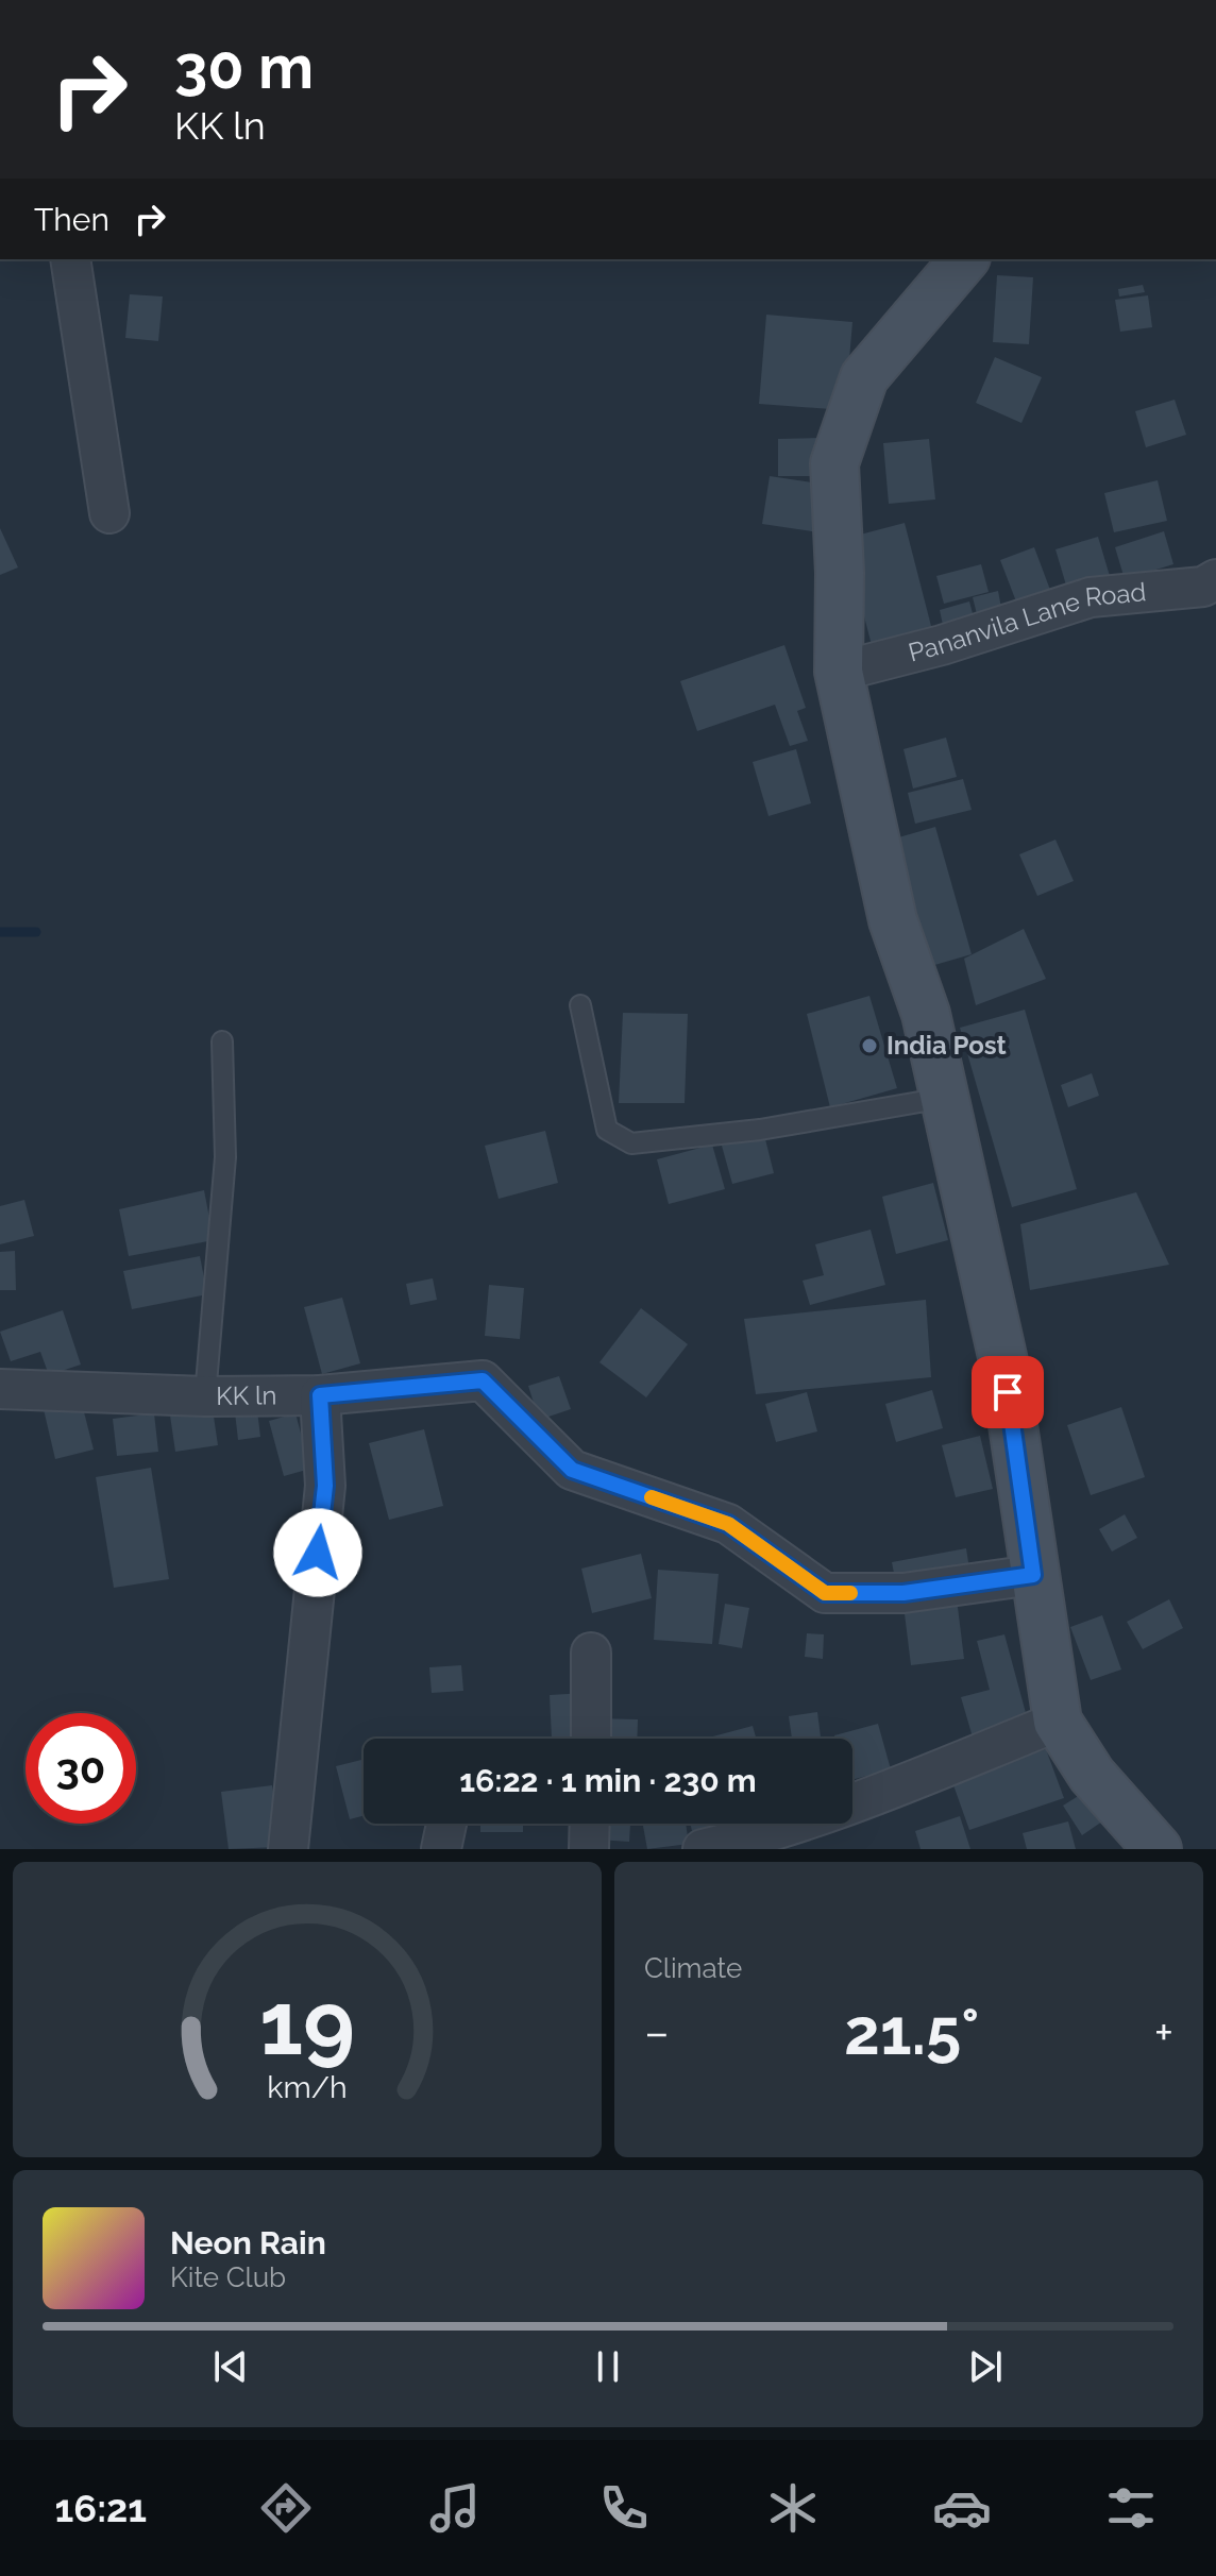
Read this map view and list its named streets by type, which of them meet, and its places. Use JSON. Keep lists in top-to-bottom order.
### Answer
{
  "streets": {
    "street": ["Pananvila Lane Road", "KK ln"]
  },
  "places": ["India Post"],
  "page": {
    "turn": ["30 m", "KK ln"],
    "then": "Then",
    "limit": "30",
    "trip": "16:22 · 1 min · 230 m",
    "tile": "Climate",
    "heat": ["−", "21.5°", "+"],
    "song": ["Neon Rain", "Kite Club"],
    "tabs": "16:21",
    "gauge": ["19", "km/h"]
  }
}
